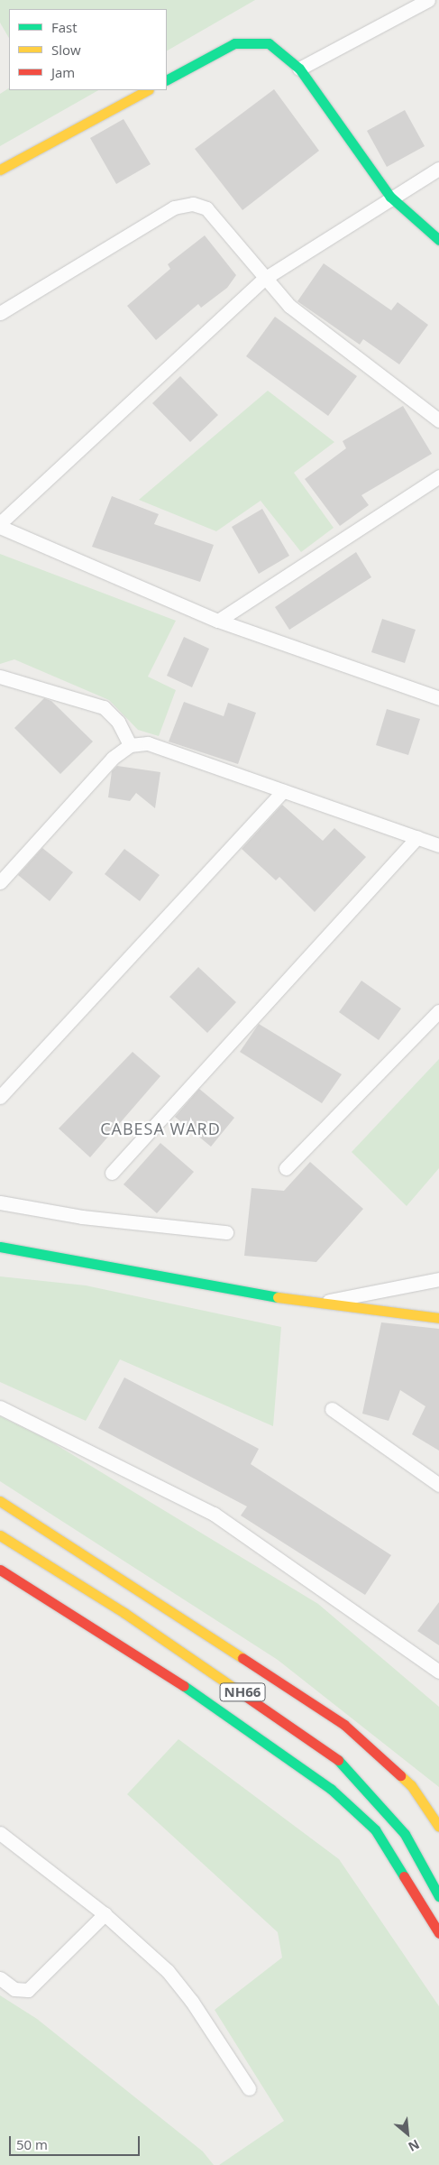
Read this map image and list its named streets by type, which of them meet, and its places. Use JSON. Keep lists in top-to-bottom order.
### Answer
{
  "streets": {
    "main road": ["NH66"]
  },
  "districts": ["CABESA WARD"],
  "legend": ["Fast", "Slow", "Jam"],
  "scale_bar": "50 m",
  "north": "bottom right"
}
